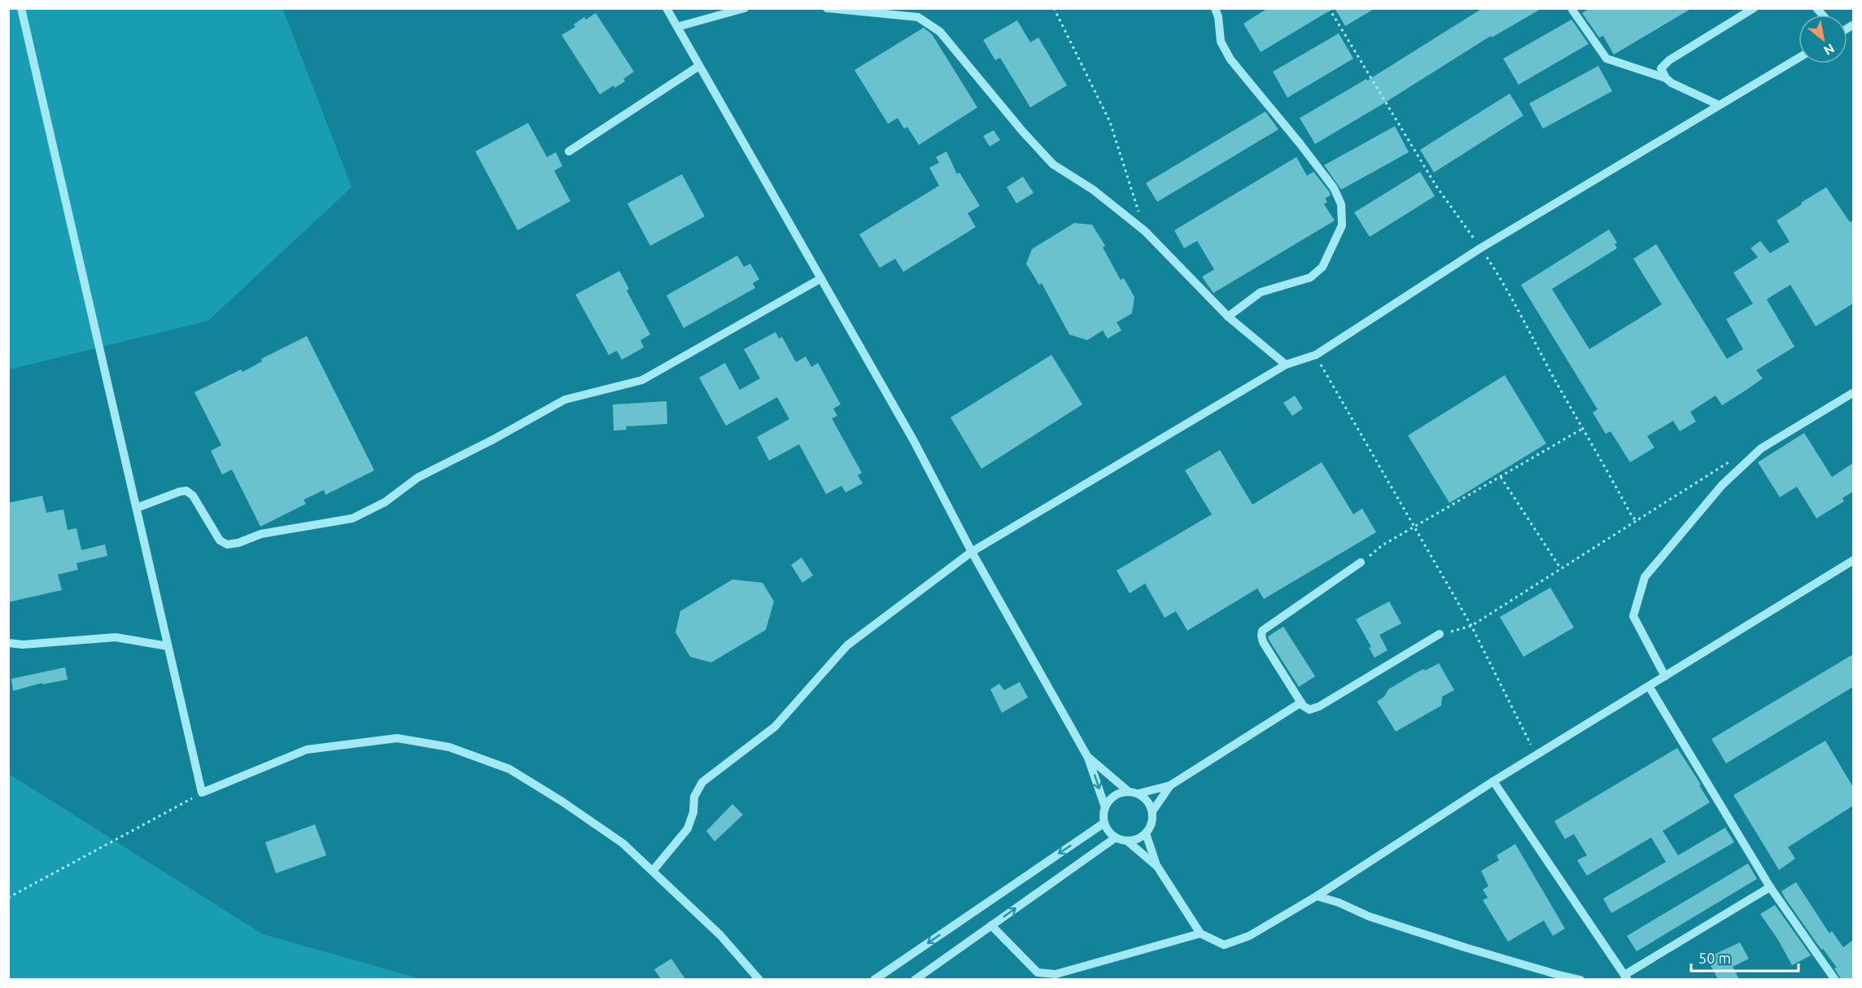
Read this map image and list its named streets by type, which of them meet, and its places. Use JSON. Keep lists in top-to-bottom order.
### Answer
{
  "scale_bar": "50 m",
  "north": "bottom right"
}
